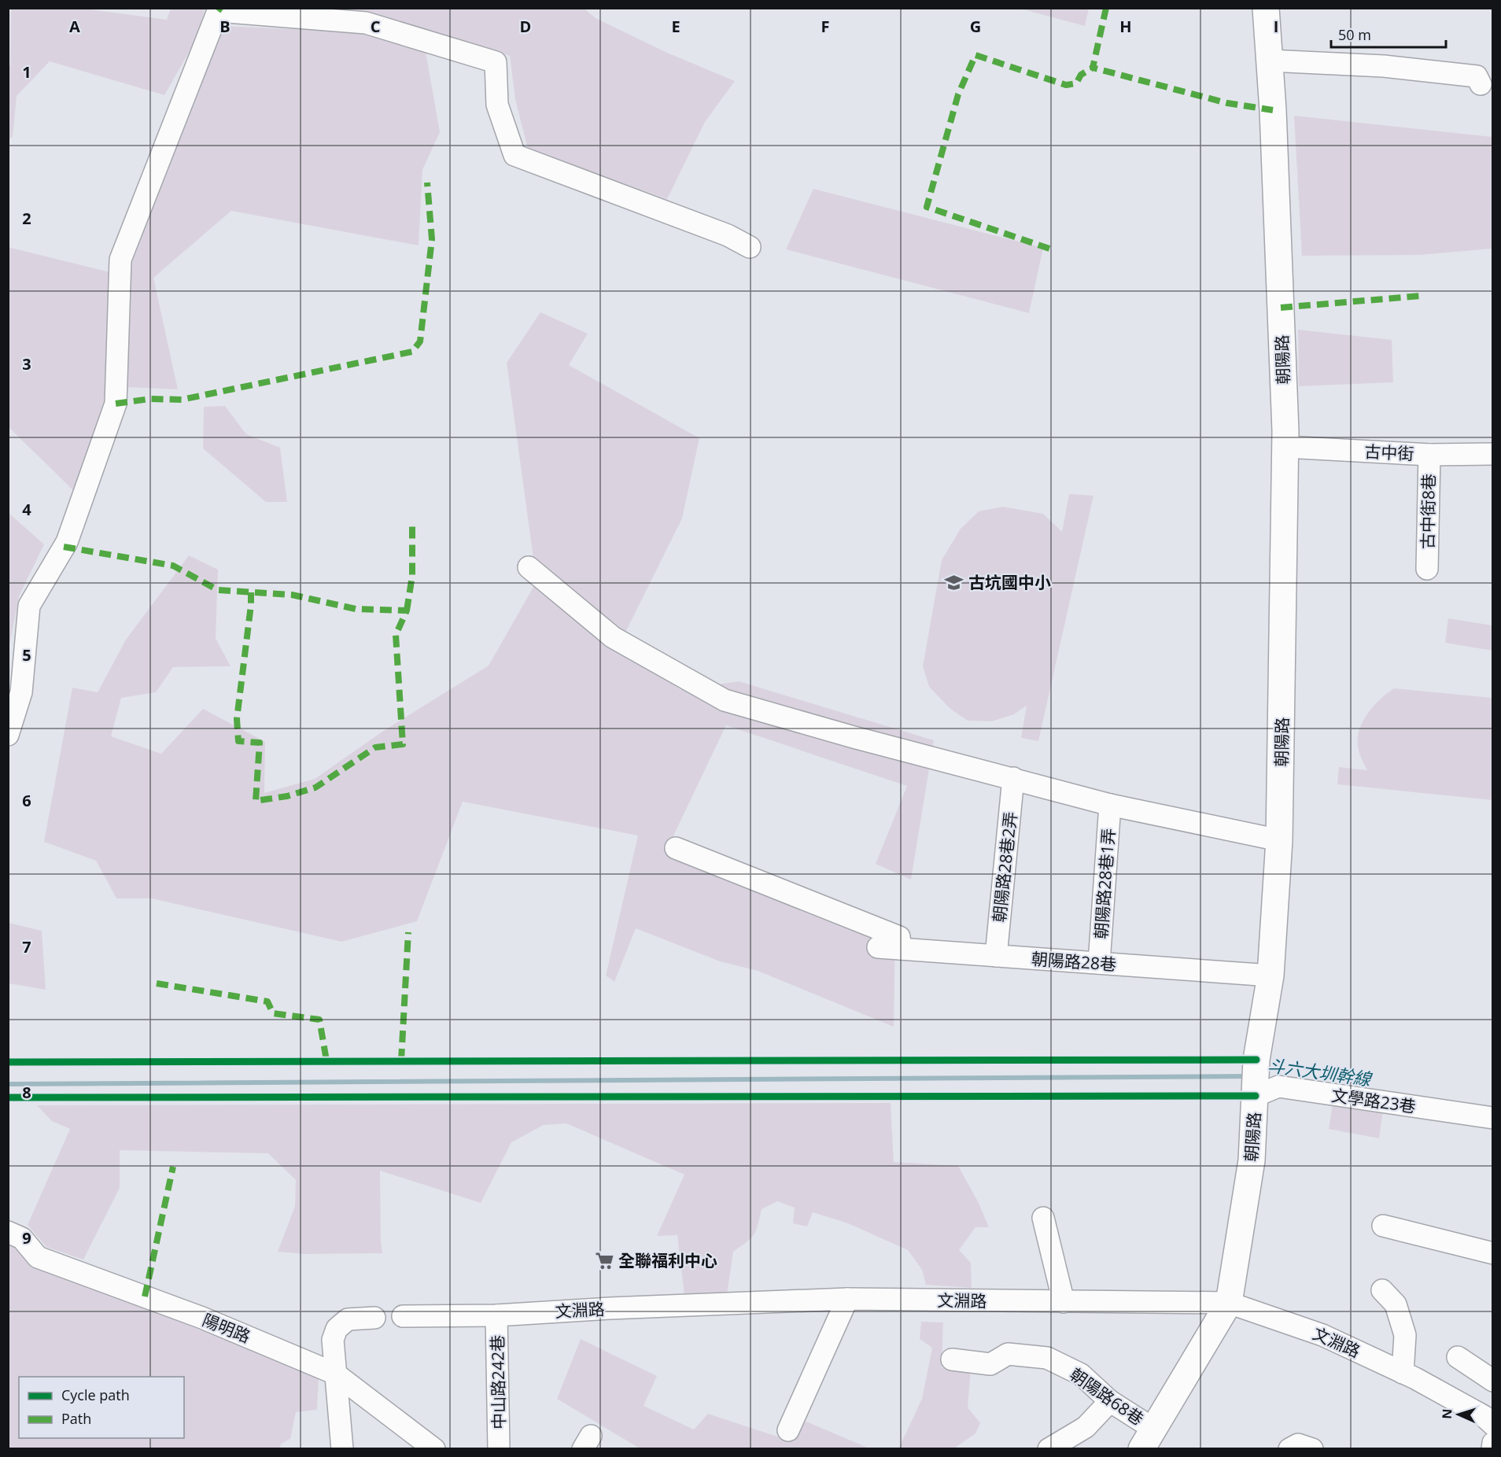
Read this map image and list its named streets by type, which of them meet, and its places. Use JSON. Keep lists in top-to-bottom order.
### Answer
{
  "streets": {
    "main road": ["朝陽路"],
    "street": [
      "古中街",
      "古中街8巷",
      "朝陽路28巷2弄",
      "朝陽路28巷1弄",
      "朝陽路28巷",
      "文學路23巷",
      "文淵路",
      "陽明路",
      "中山路242巷",
      "朝陽路68巷"
    ]
  },
  "crossings": [
    ["朝陽路", "古中街"],
    ["朝陽路", "朝陽路28巷"],
    ["朝陽路", "文學路23巷"],
    ["朝陽路", "文淵路"],
    ["朝陽路", "朝陽路68巷"],
    ["古中街", "古中街8巷"],
    ["朝陽路28巷2弄", "朝陽路28巷"],
    ["朝陽路28巷1弄", "朝陽路28巷"],
    ["文淵路", "中山路242巷"]
  ],
  "water": ["斗六大圳幹線"],
  "places": {
    "school or university": ["古坑國中小"],
    "supermarket": ["全聯福利中心"]
  },
  "legend": ["Cycle path", "Path"],
  "scale_bar": "50 m",
  "north": "left",
  "grid": {
    "columns": [
      "A",
      "B",
      "C",
      "D",
      "E",
      "F",
      "G",
      "H",
      "I"
    ],
    "rows": [
      "1",
      "2",
      "3",
      "4",
      "5",
      "6",
      "7",
      "8",
      "9"
    ]
  }
}
